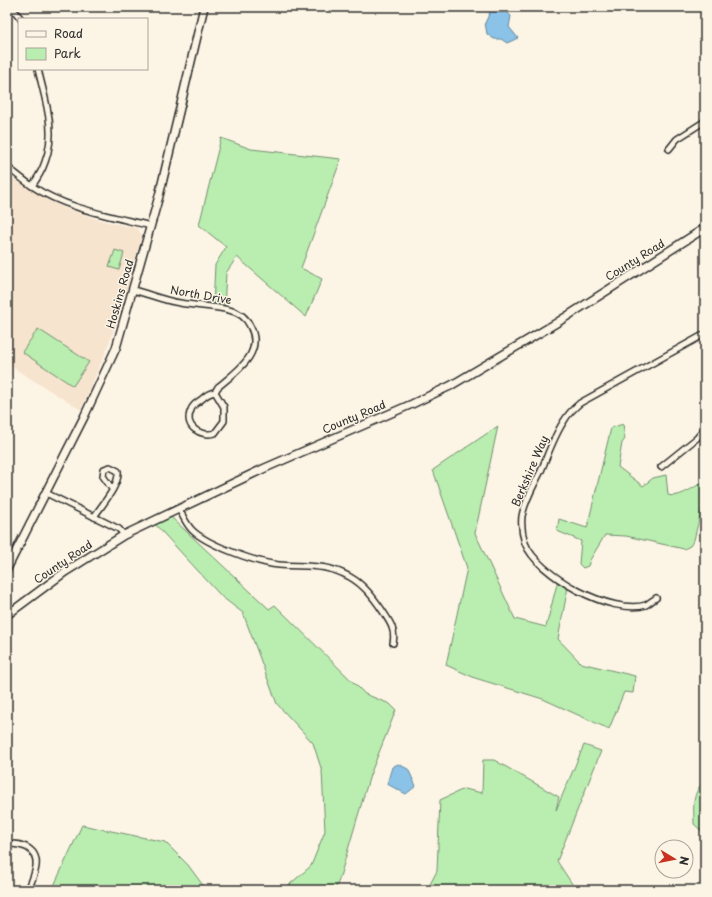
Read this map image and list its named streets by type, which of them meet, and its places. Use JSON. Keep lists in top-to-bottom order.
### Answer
{
  "streets": {
    "street": [
      "County Road",
      "Hoskins Road",
      "North Drive",
      "Berkshire Way"
    ]
  },
  "crossings": [
    ["Hoskins Road", "North Drive"]
  ],
  "legend": ["Road", "Park"],
  "north": "right"
}
